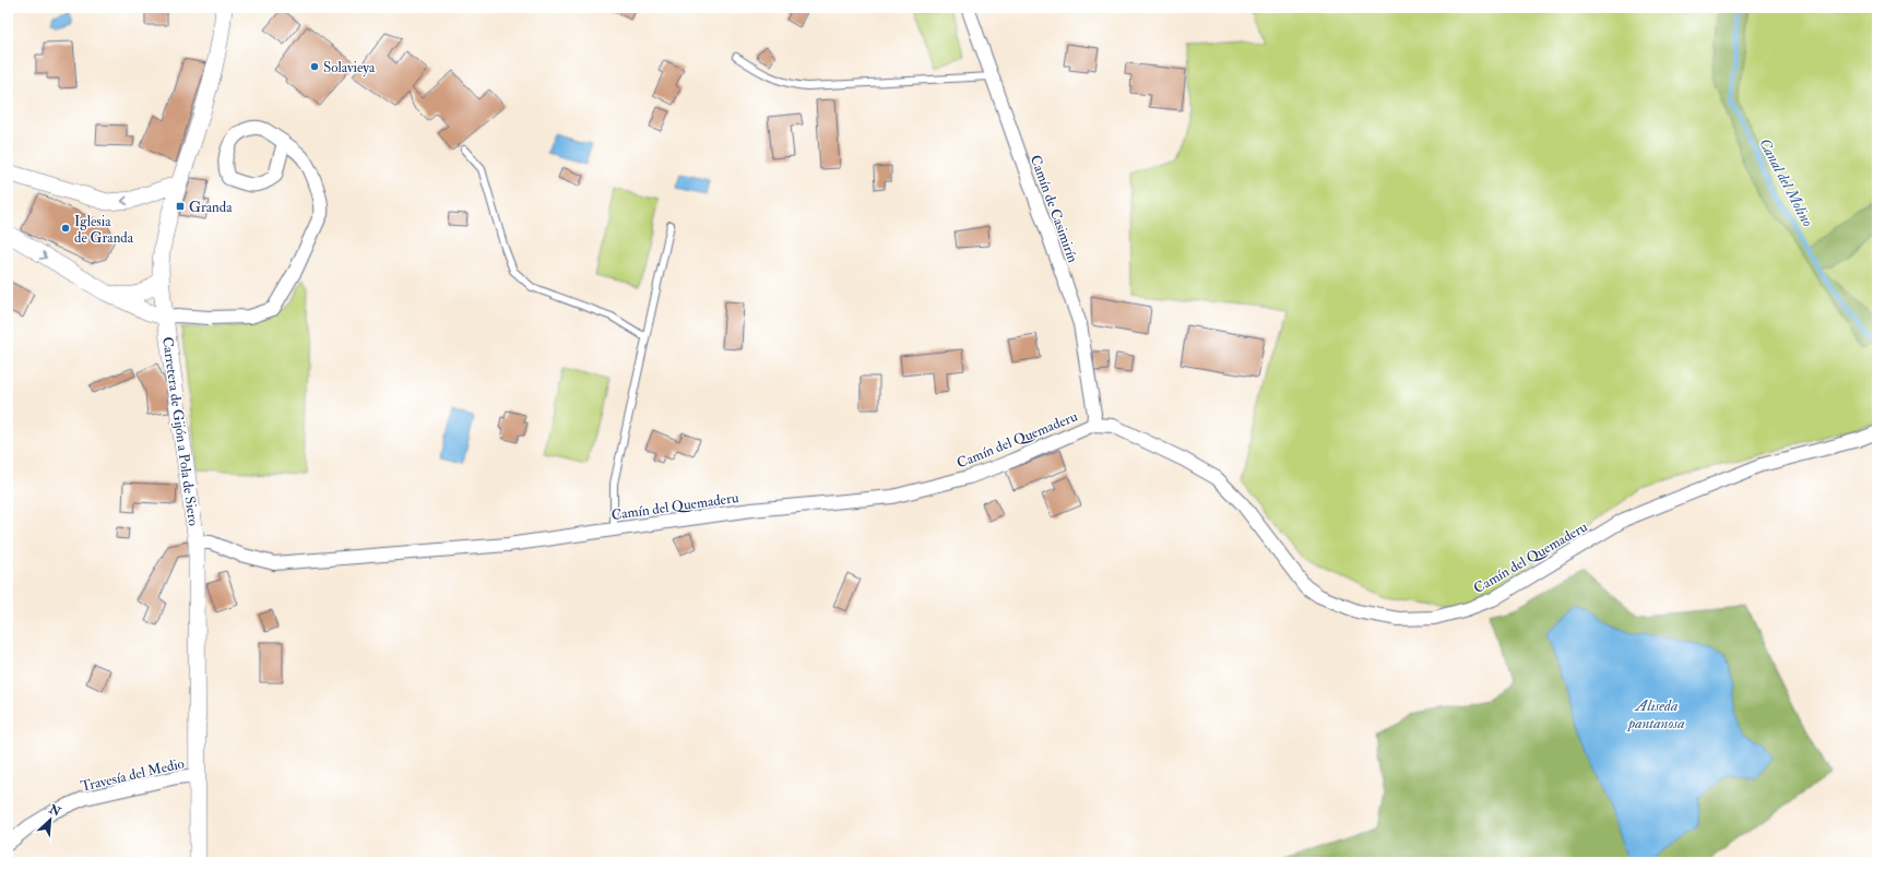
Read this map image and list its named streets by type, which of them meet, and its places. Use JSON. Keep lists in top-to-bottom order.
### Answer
{
  "streets": {
    "street": [
      "Camín de Casimirín",
      "Carretera de Gijón a Pola de Siero",
      "Camín del Quemaderu",
      "Travesía del Medio"
    ]
  },
  "crossings": [
    ["Camín de Casimirín", "Camín del Quemaderu"],
    ["Carretera de Gijón a Pola de Siero", "Camín del Quemaderu"],
    ["Carretera de Gijón a Pola de Siero", "Travesía del Medio"]
  ],
  "water": ["Canal del Molino", "Aliseda pantanosa"],
  "places": {
    "other": ["Solavieya", "Iglesia de Granda"],
    "transit": ["Granda"]
  },
  "north": "top right"
}
